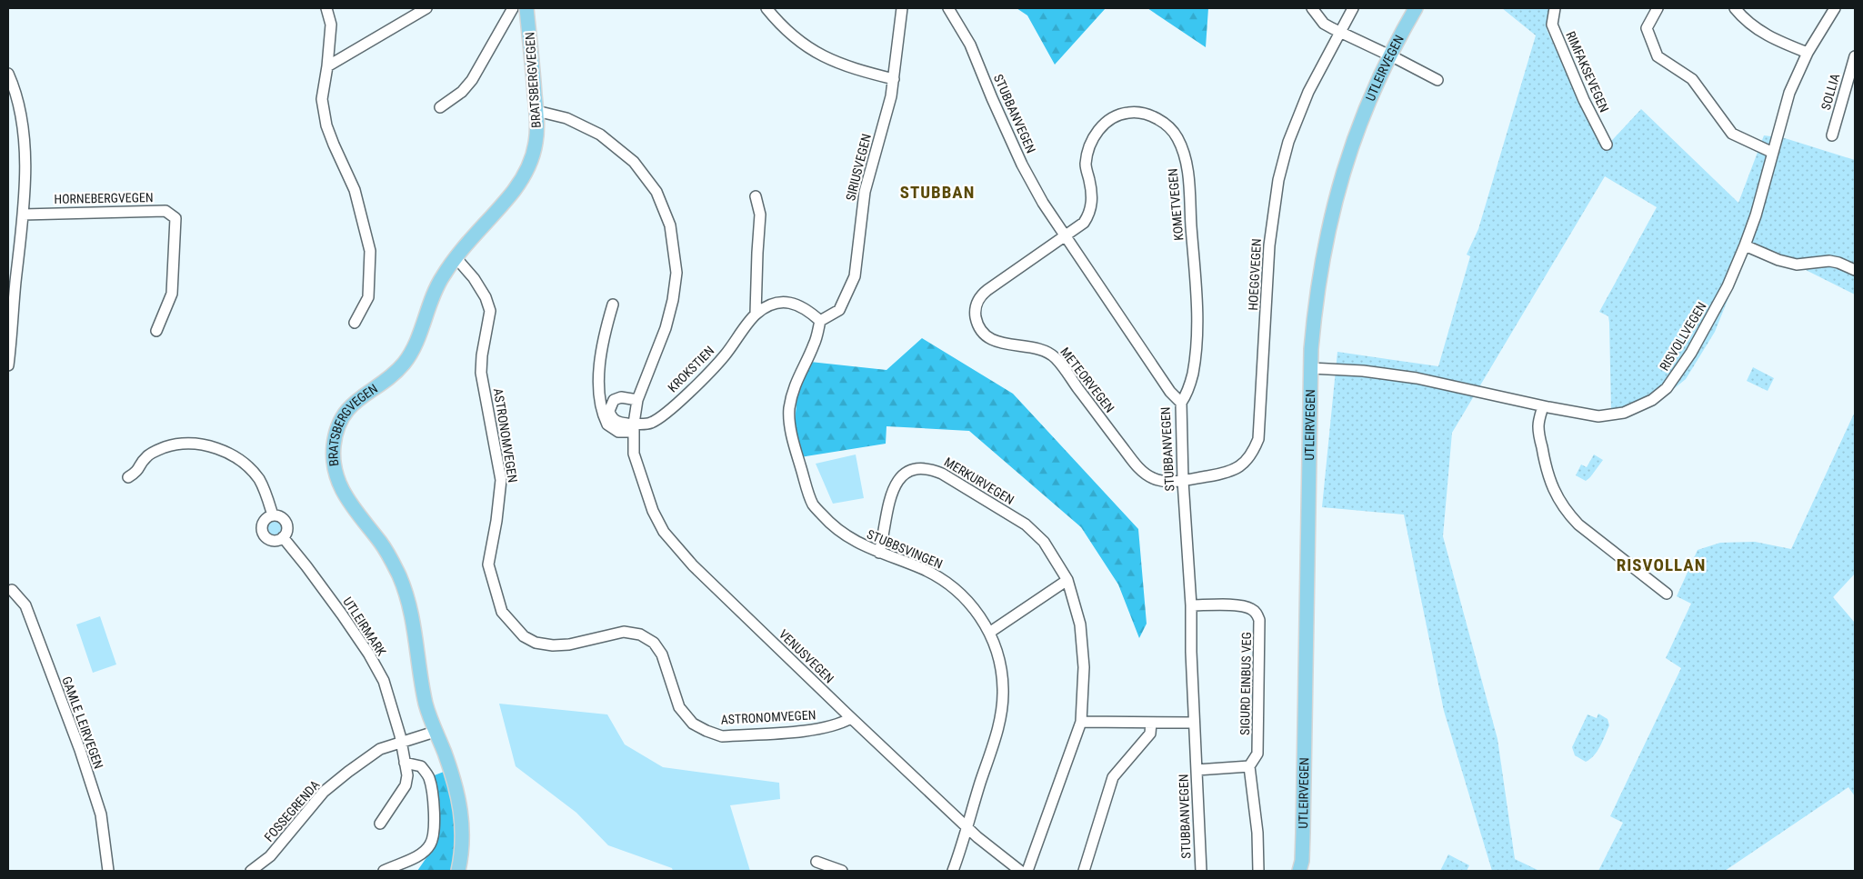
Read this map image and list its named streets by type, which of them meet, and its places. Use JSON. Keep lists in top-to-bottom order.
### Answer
{
  "streets": {
    "main road": ["UTLEIRVEGEN", "BRATSBERGVEGEN"],
    "street": [
      "RIMFAKSEVEGEN",
      "SOLLIA",
      "STUBBANVEGEN",
      "SIRIUSVEGEN",
      "HORNEBERGVEGEN",
      "KOMETVEGEN",
      "HOEGGVEGEN",
      "RISVOLLVEGEN",
      "KROKSTIEN",
      "METEORVEGEN",
      "ASTRONOMVEGEN",
      "MERKURVEGEN",
      "STUBBSVINGEN",
      "UTLEIRMARK",
      "VENUSVEGEN",
      "SIGURD EINBUS VEG",
      "GAMLE LEIRVEGEN",
      "FOSSEGRENDA"
    ]
  },
  "crossings": [
    ["UTLEIRVEGEN", "RISVOLLVEGEN"],
    ["BRATSBERGVEGEN", "ASTRONOMVEGEN"],
    ["BRATSBERGVEGEN", "VENUSVEGEN"],
    ["BRATSBERGVEGEN", "FOSSEGRENDA"],
    ["STUBBANVEGEN", "KOMETVEGEN"],
    ["STUBBANVEGEN", "HOEGGVEGEN"],
    ["STUBBANVEGEN", "METEORVEGEN"],
    ["STUBBANVEGEN", "SIGURD EINBUS VEG"],
    ["SIRIUSVEGEN", "KROKSTIEN"],
    ["SIRIUSVEGEN", "STUBBSVINGEN"],
    ["KOMETVEGEN", "METEORVEGEN"],
    ["HOEGGVEGEN", "METEORVEGEN"],
    ["KROKSTIEN", "STUBBSVINGEN"],
    ["KROKSTIEN", "VENUSVEGEN"],
    ["ASTRONOMVEGEN", "VENUSVEGEN"],
    ["MERKURVEGEN", "STUBBSVINGEN"],
    ["STUBBSVINGEN", "VENUSVEGEN"],
    ["UTLEIRMARK", "FOSSEGRENDA"]
  ],
  "districts": ["STUBBAN", "RISVOLLAN"]
}
